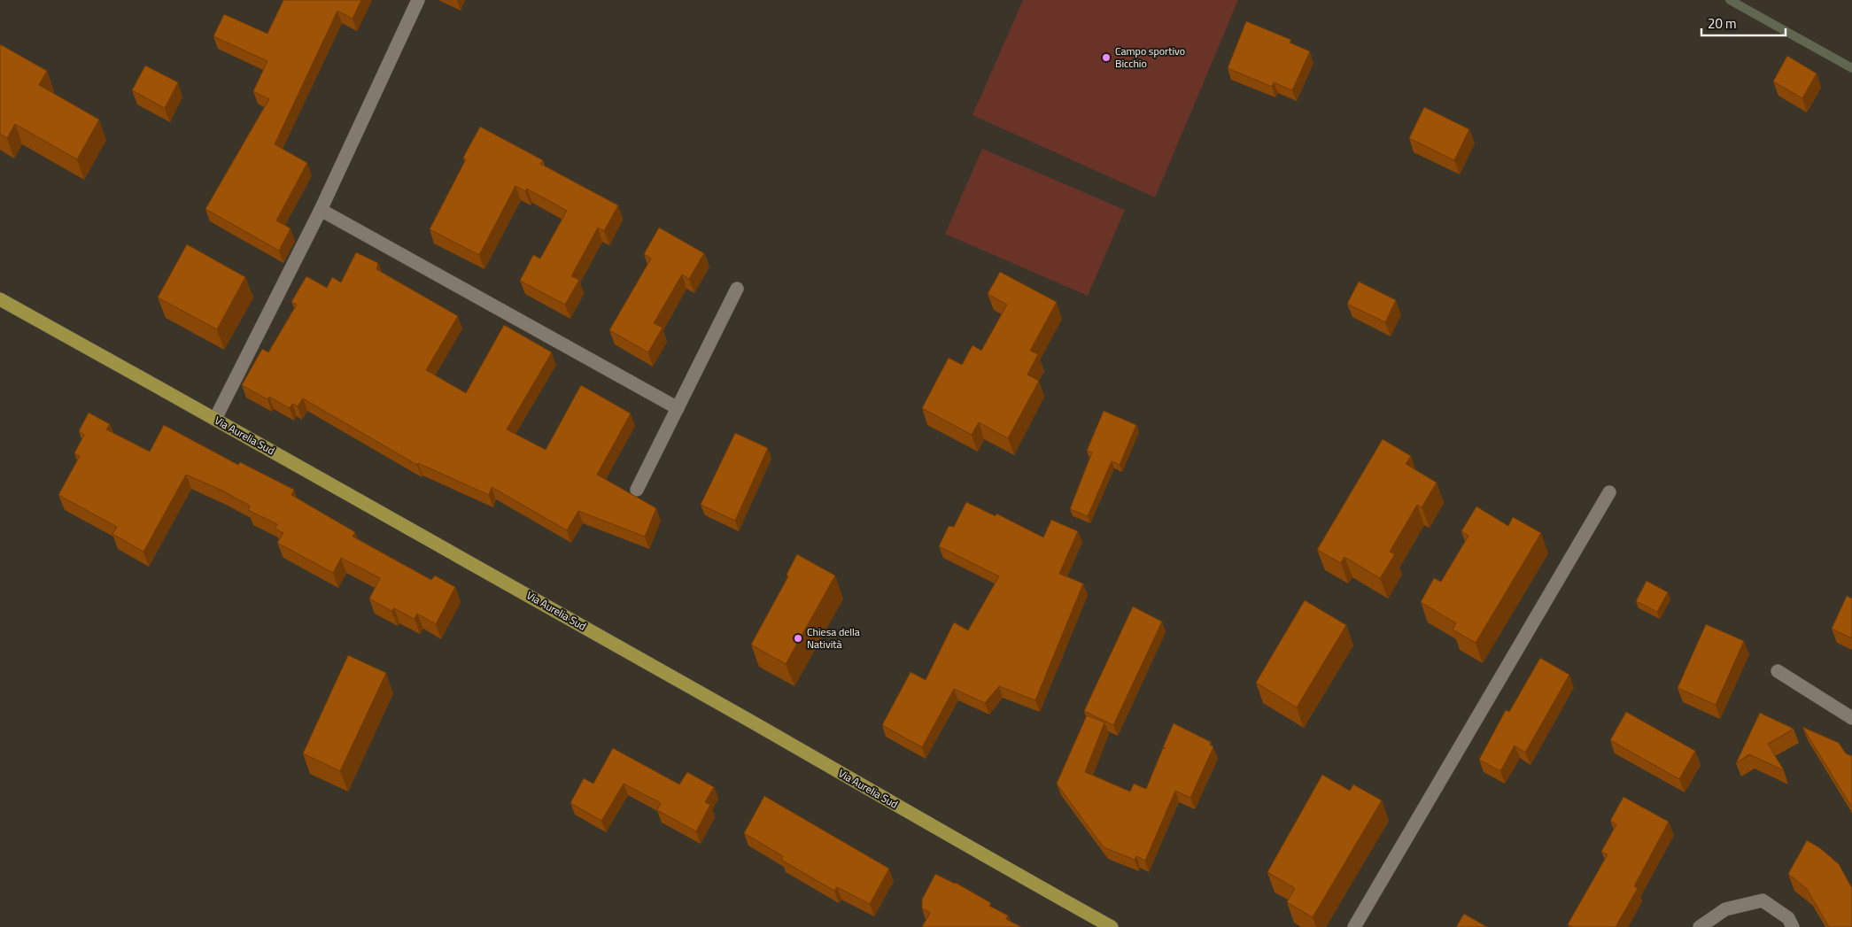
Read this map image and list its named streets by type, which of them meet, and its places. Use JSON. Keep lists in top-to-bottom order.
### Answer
{
  "streets": {
    "main road": ["Via Aurelia Sud"]
  },
  "places": ["Campo sportivo Bicchio", "Chiesa della Natività"],
  "scale_bar": "20 m"
}
